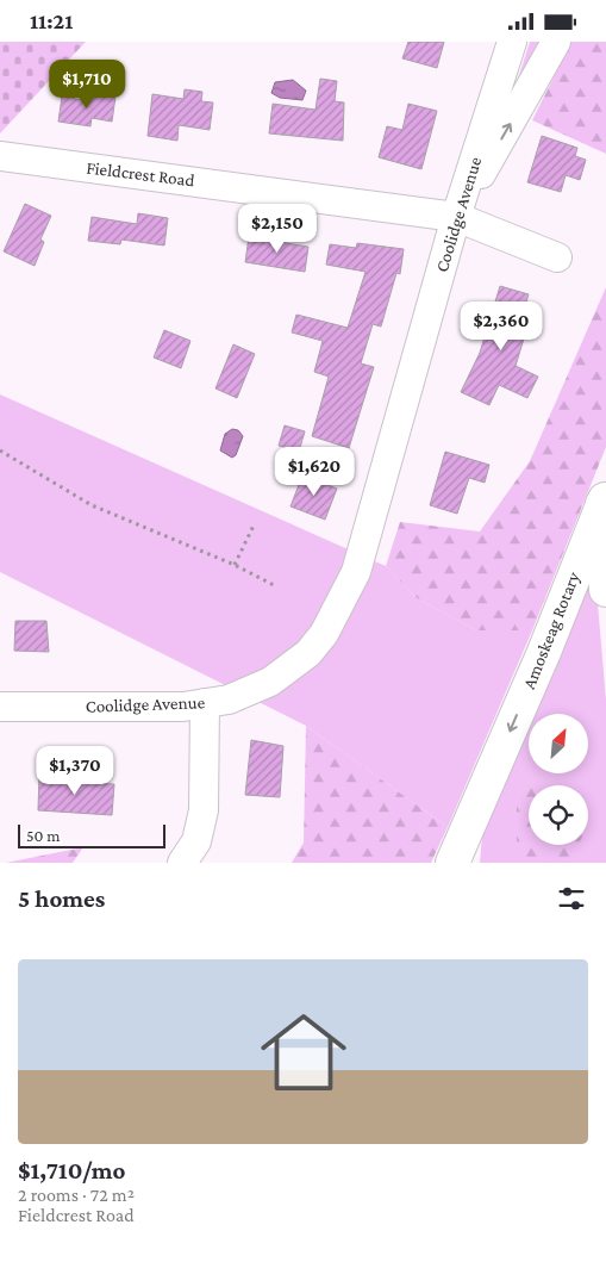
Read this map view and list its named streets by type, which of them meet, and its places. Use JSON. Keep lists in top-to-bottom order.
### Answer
{
  "streets": {
    "main road": ["Amoskeag Rotary"],
    "street": ["Fieldcrest Road", "Coolidge Avenue"]
  },
  "crossings": [
    ["Fieldcrest Road", "Coolidge Avenue"]
  ],
  "one_way": ["Amoskeag Rotary"],
  "scale_bar": "50 m",
  "north": "top right",
  "page": {
    "status": "11:21",
    "price": [
      "$1,710",
      "$2,150",
      "$2,360",
      "$1,620",
      "$1,370"
    ],
    "scale": "50 m",
    "heading": "5 homes",
    "list": [
      {
        "name": "$1,710/mo",
        "note": "2 rooms · 72 m² · Fieldcrest Road"
      }
    ]
  }
}
